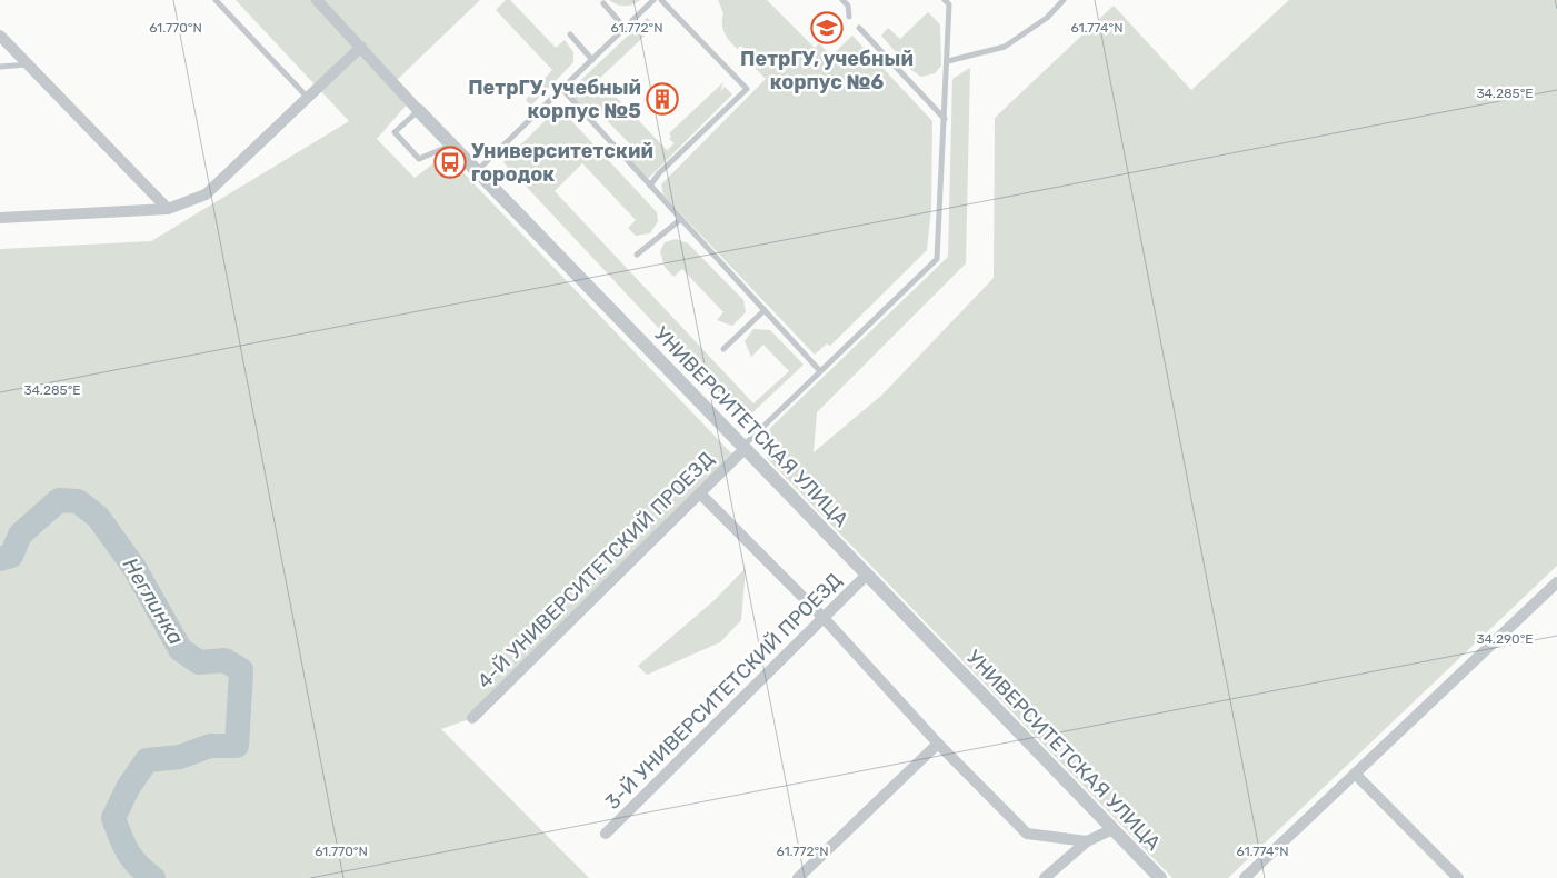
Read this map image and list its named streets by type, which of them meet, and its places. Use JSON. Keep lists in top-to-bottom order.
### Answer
{
  "streets": {
    "street": ["УНИВЕРСИТЕТСКАЯ УЛИЦА", "4-Й УНИВЕРСИТЕТСКИЙ ПРОЕЗД", "3-Й УНИВЕРСИТЕТСКИЙ ПРОЕЗД"]
  },
  "crossings": [
    ["УНИВЕРСИТЕТСКАЯ УЛИЦА", "4-Й УНИВЕРСИТЕТСКИЙ ПРОЕЗД"],
    ["УНИВЕРСИТЕТСКАЯ УЛИЦА", "3-Й УНИВЕРСИТЕТСКИЙ ПРОЕЗД"]
  ],
  "water": ["Неглинка"],
  "places": {
    "school or university": ["ПетрГУ, учебный корпус №6"],
    "building": ["ПетрГУ, учебный корпус №5"],
    "bus stop": ["Университетский городок"]
  },
  "coordinates": [
    "61.770°N",
    "61.772°N",
    "61.774°N",
    "34.285°E",
    "34.290°E"
  ]
}
